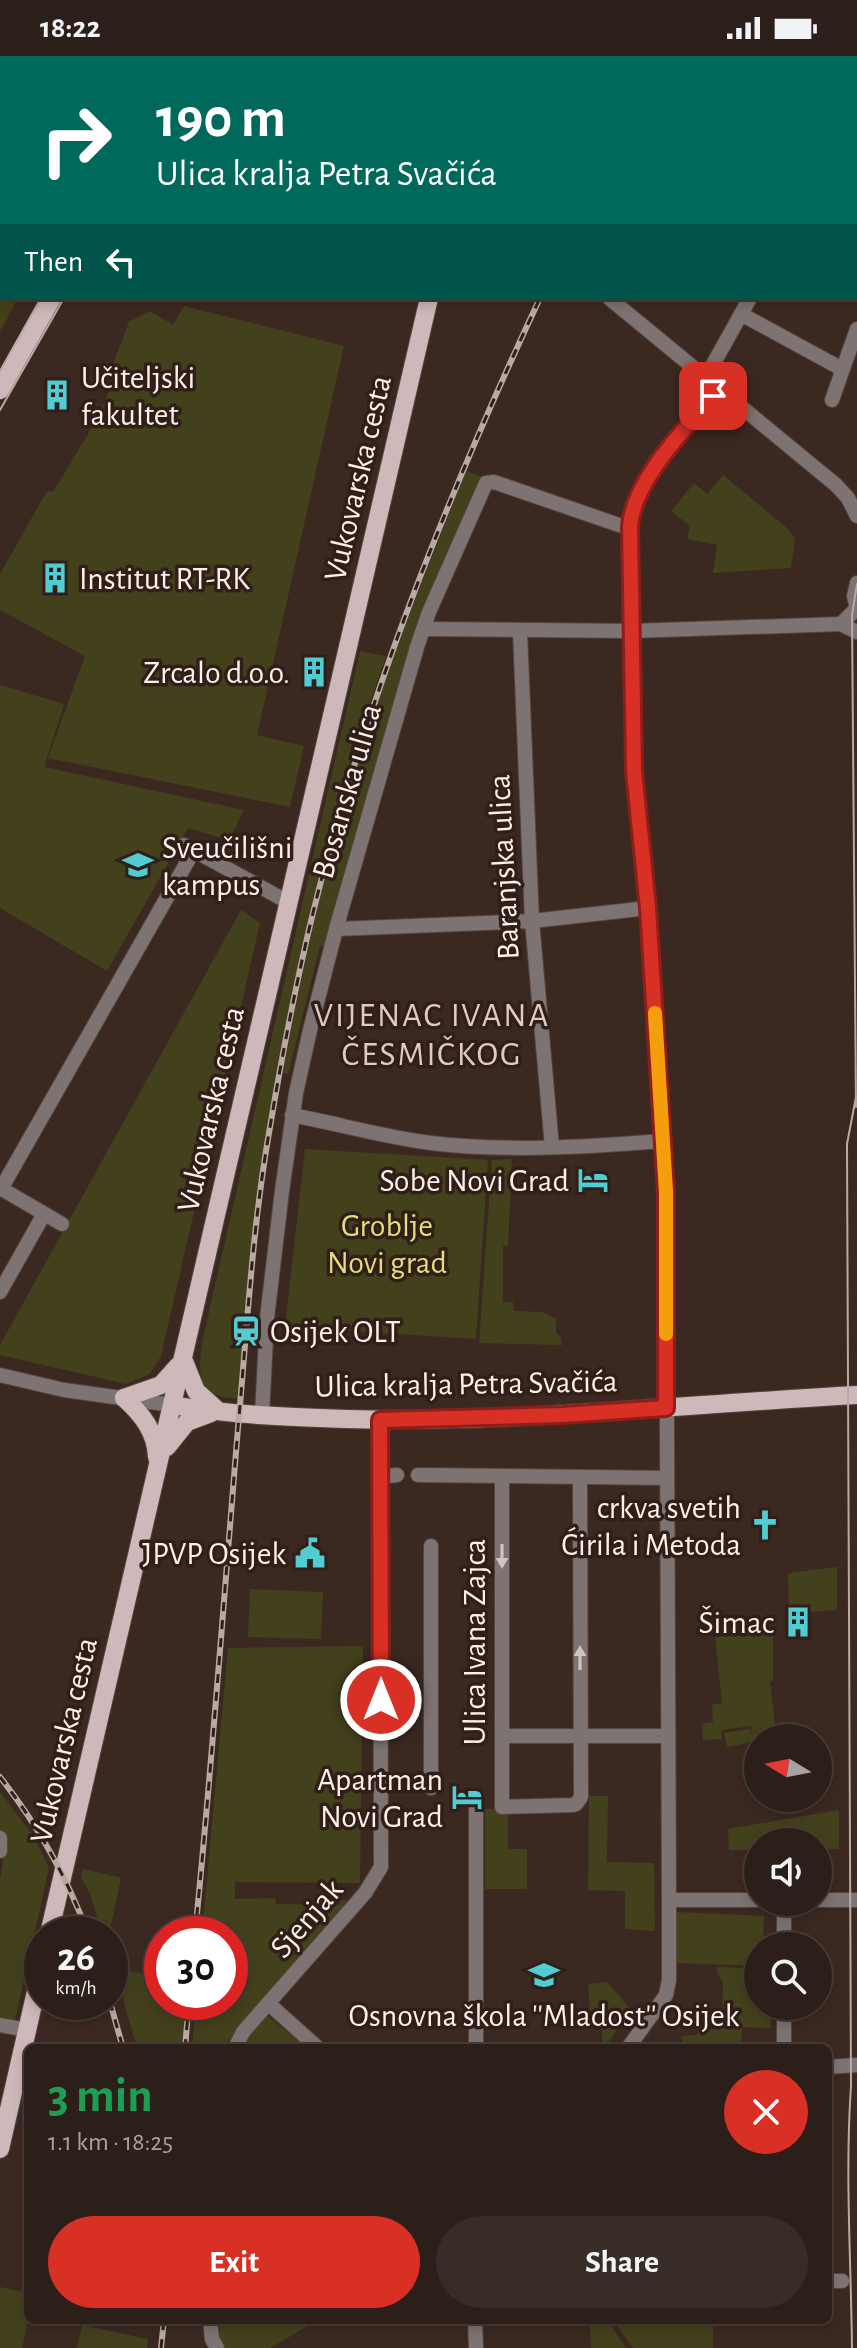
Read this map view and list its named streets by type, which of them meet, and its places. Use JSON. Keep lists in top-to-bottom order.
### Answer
{
  "streets": {
    "main road": ["Vukovarska cesta", "Ulica kralja Petra Svačića"],
    "street": [
      "Bosanska ulica",
      "Baranjska ulica",
      "Ulica Ivana Zajca",
      "Sjenjak"
    ]
  },
  "crossings": [
    ["Vukovarska cesta", "Ulica kralja Petra Svačića"],
    ["Bosanska ulica", "Ulica kralja Petra Svačića"],
    ["Ulica kralja Petra Svačića", "Sjenjak"]
  ],
  "districts": ["VIJENAC IVANA ČESMIČKOG"],
  "parks": ["Groblje Novi grad"],
  "places": {
    "building": [
      "Učiteljski fakultet",
      "Institut RT-RK",
      "Zrcalo d.o.o.",
      "Šimac"
    ],
    "school or university": ["Sveučilišni kampus", "Osnovna škola ''Mladost'' Osijek"],
    "hotel": ["Sobe Novi Grad", "Apartman Novi Grad"],
    "station": ["Osijek OLT"],
    "church": ["crkva svetih Ćirila i Metoda"],
    "public building": ["JPVP Osijek"]
  },
  "north": "left",
  "page": {
    "status": "18:22",
    "turn": ["190 m", "Ulica kralja Petra Svačića"],
    "then": "Then",
    "speed": "26 km/h",
    "limit": "30",
    "heading": ["3 min", "1.1 km · 18:25"],
    "buttons": ["Exit", "Share"]
  }
}
